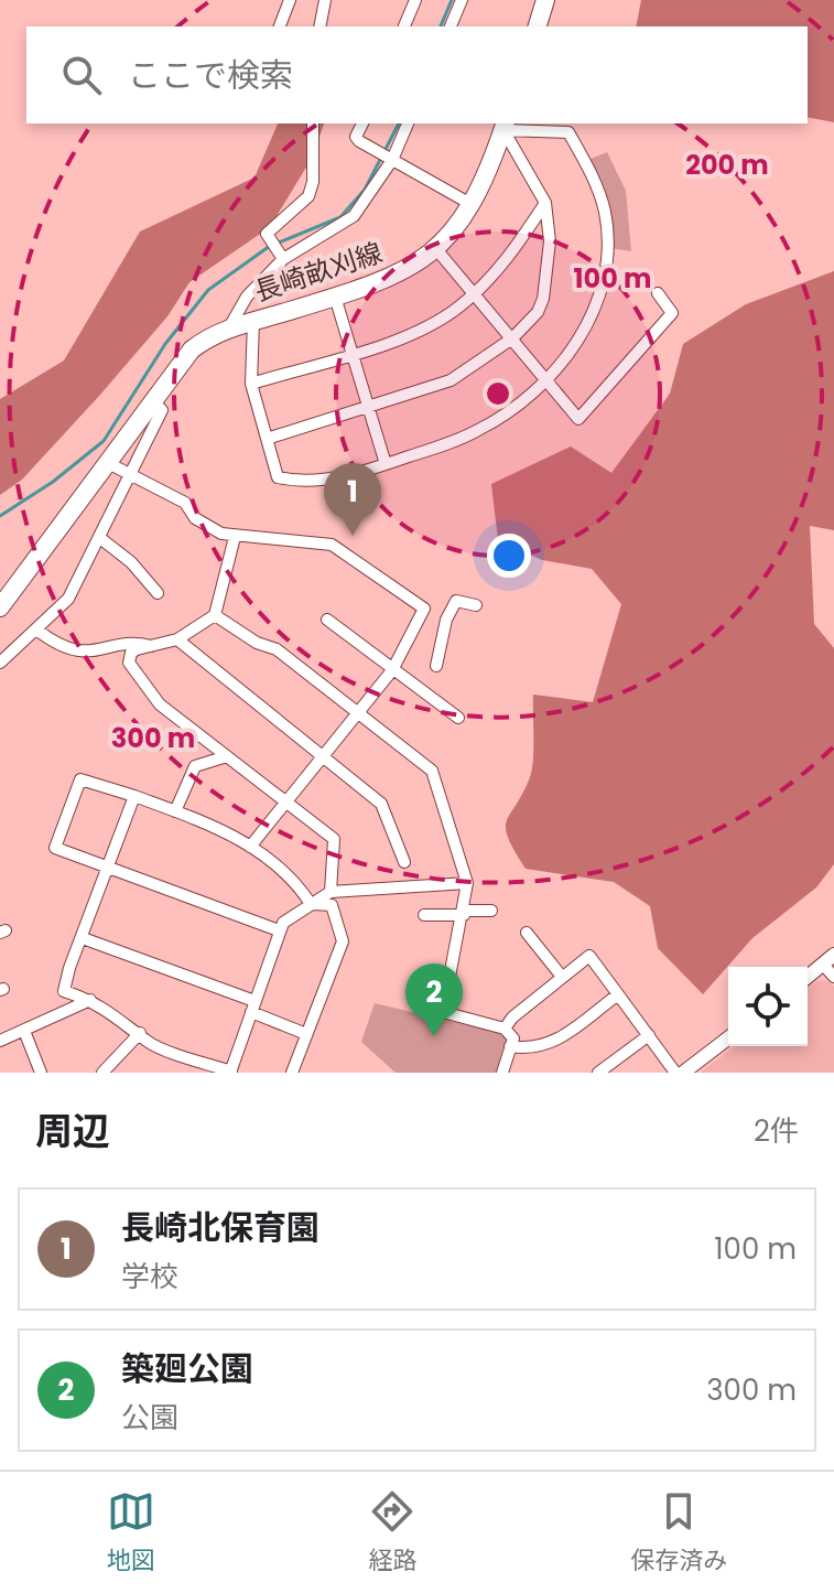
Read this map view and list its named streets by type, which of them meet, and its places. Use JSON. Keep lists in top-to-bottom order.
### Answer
{
  "streets": {
    "main road": ["長崎畝刈線"]
  },
  "page": {
    "search": "ここで検索",
    "pins": ["1", "2"],
    "heading": ["周辺", "2件"],
    "list": [
      {
        "mark": "1",
        "name": "長崎北保育園",
        "note": "学校",
        "value": "100 m"
      },
      {
        "mark": "2",
        "name": "築廻公園",
        "note": "公園",
        "value": "300 m"
      }
    ],
    "nav": ["地図", "経路", "保存済み"]
  },
  "rings": ["200 m", "100 m", "300 m"]
}
